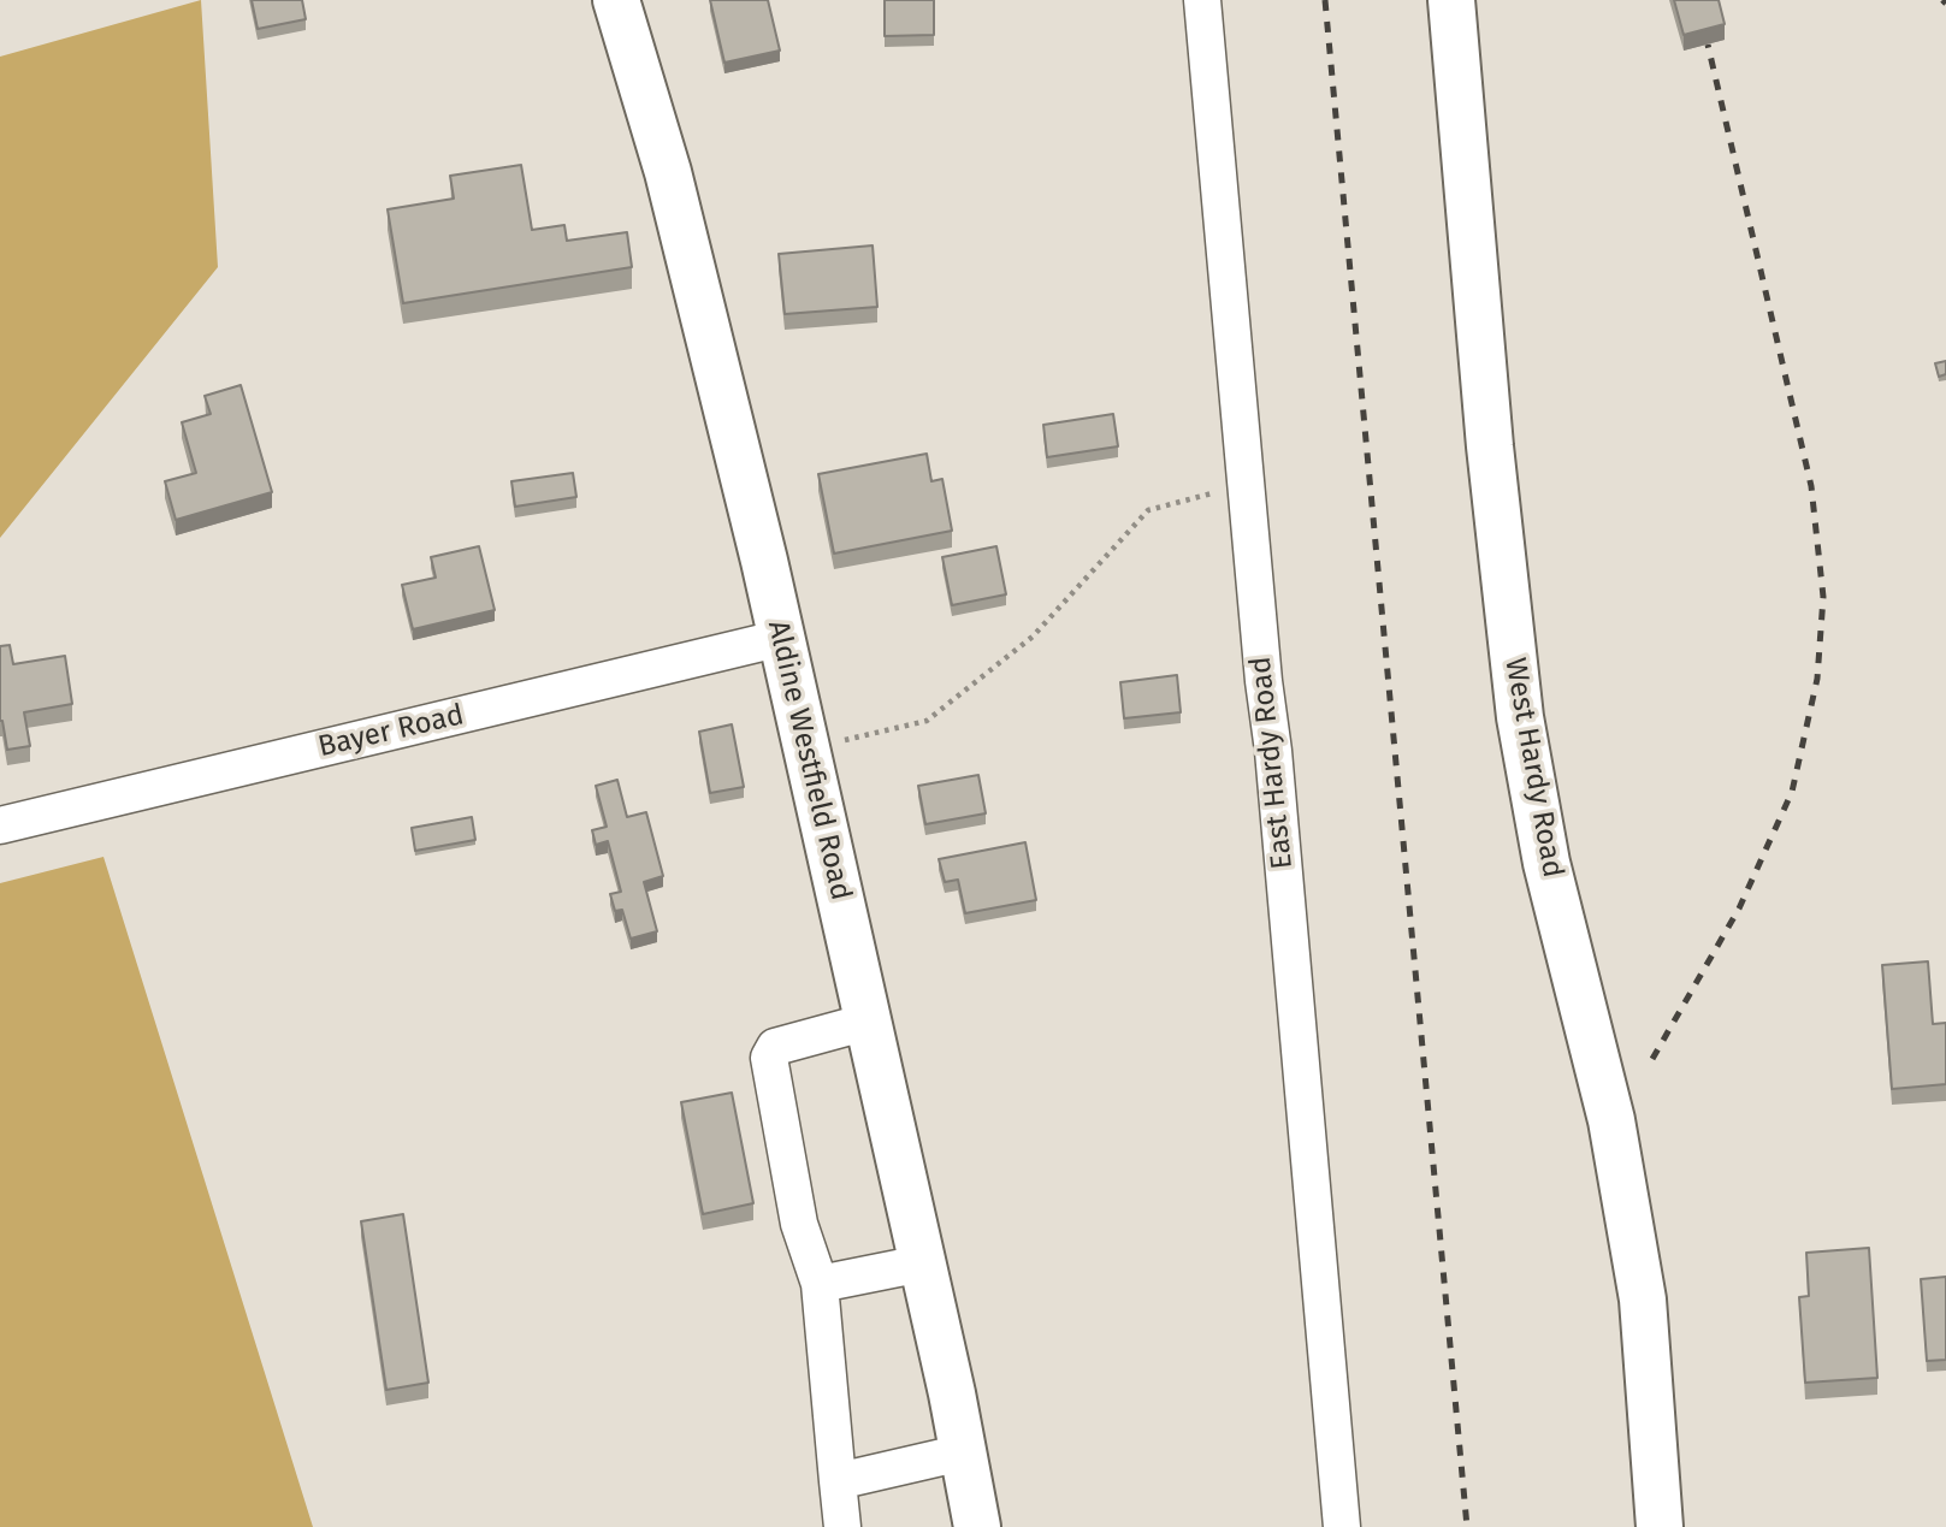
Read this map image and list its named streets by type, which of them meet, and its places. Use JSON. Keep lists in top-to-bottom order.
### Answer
{
  "streets": {
    "main road": ["Aldine Westfield Road", "West Hardy Road"],
    "street": ["Bayer Road", "East Hardy Road"]
  },
  "crossings": [
    ["Bayer Road", "Aldine Westfield Road"]
  ]
}
